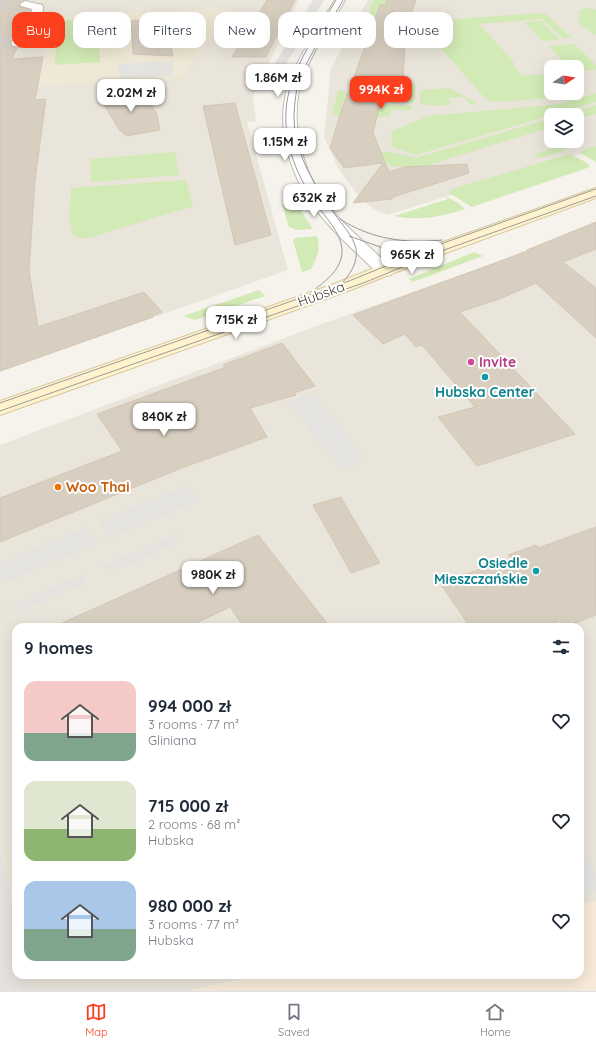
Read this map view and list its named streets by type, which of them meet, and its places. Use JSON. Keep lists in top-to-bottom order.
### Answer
{
  "streets": {
    "street": ["Hubska"]
  },
  "places": [
    "Invite",
    "Hubska Center",
    "Woo Thai",
    "Osiedle Mieszczańskie"
  ],
  "north": "right",
  "page": {
    "chip": [
      "Buy",
      "Rent",
      "Filters",
      "New",
      "Apartment",
      "House"
    ],
    "price": [
      "1.86M zł",
      "994K zł",
      "2.02M zł",
      "1.15M zł",
      "632K zł",
      "965K zł",
      "715K zł",
      "840K zł",
      "980K zł"
    ],
    "heading": "9 homes",
    "list": [
      {
        "name": "994 000 zł",
        "note": "3 rooms · 77 m² · Gliniana"
      },
      {
        "name": "715 000 zł",
        "note": "2 rooms · 68 m² · Hubska"
      },
      {
        "name": "980 000 zł",
        "note": "3 rooms · 77 m² · Hubska"
      }
    ],
    "tabs": ["Map", "Saved", "Home"]
  }
}
